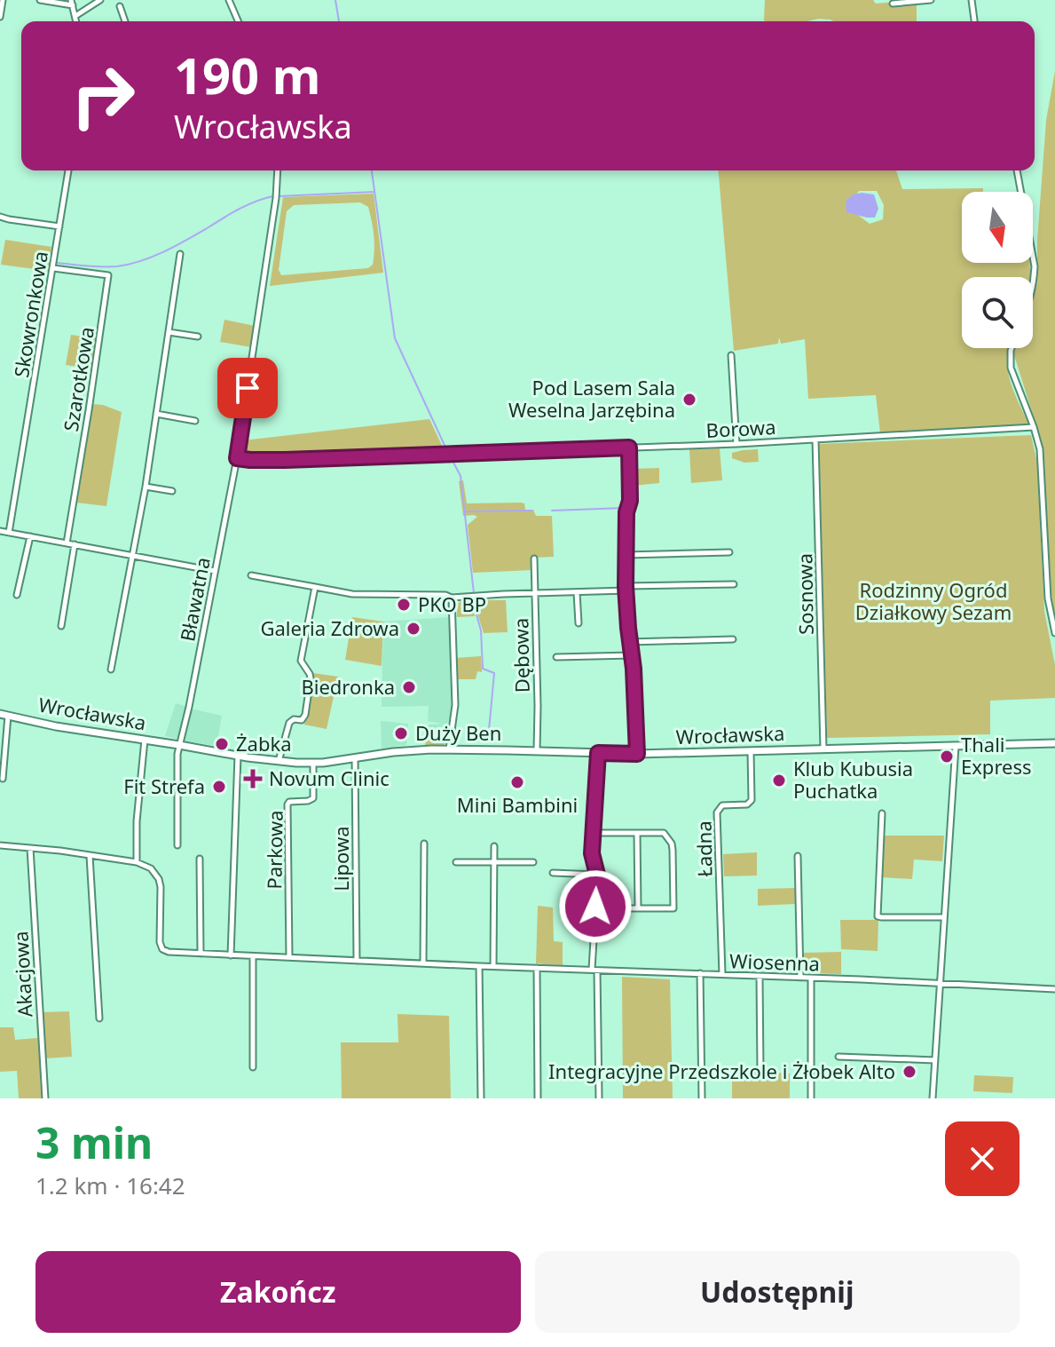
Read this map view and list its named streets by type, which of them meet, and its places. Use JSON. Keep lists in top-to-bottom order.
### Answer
{
  "streets": {
    "street": [
      "Skowronkowa",
      "Szarotkowa",
      "Borowa",
      "Sosnowa",
      "Bławatna",
      "Dębowa",
      "Wrocławska",
      "Ładna",
      "Parkowa",
      "Lipowa",
      "Wiosenna",
      "Akacjowa"
    ]
  },
  "crossings": [
    ["Skowronkowa", "Szarotkowa"],
    ["Borowa", "Sosnowa"],
    ["Borowa", "Bławatna"],
    ["Sosnowa", "Wrocławska"],
    ["Bławatna", "Wrocławska"],
    ["Dębowa", "Wrocławska"],
    ["Wrocławska", "Ładna"],
    ["Wrocławska", "Parkowa"],
    ["Wrocławska", "Lipowa"],
    ["Ładna", "Wiosenna"],
    ["Parkowa", "Wiosenna"],
    ["Lipowa", "Wiosenna"]
  ],
  "parks": ["Rodzinny Ogród Działkowy Sezam"],
  "places": {
    "other": [
      "Pod Lasem Sala Weselna Jarzębina",
      "PKO BP",
      "Galeria Zdrowa",
      "Biedronka",
      "Duży Ben",
      "Żabka",
      "Thali Express",
      "Klub Kubusia Puchatka",
      "Mini Bambini",
      "Fit Strefa",
      "Integracyjne Przedszkole i Żłobek Alto"
    ],
    "health": ["Novum Clinic"]
  },
  "north": "bottom",
  "page": {
    "turn": ["190 m", "Wrocławska"],
    "heading": ["3 min", "1.2 km · 16:42"],
    "buttons": ["Zakończ", "Udostępnij"]
  }
}
